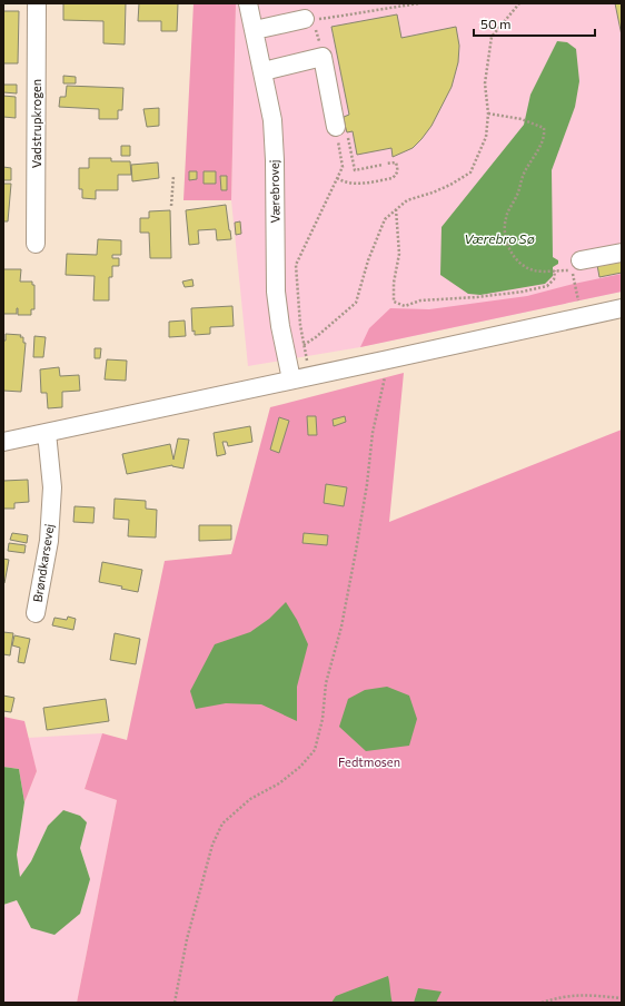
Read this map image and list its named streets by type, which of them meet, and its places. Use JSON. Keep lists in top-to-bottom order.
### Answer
{
  "streets": {
    "street": ["Vadstrupkrogen", "Værebrovej", "Brøndkarsevej"]
  },
  "water": ["Værebro Sø"],
  "parks": ["Fedtmosen"],
  "scale_bar": "50 m"
}
